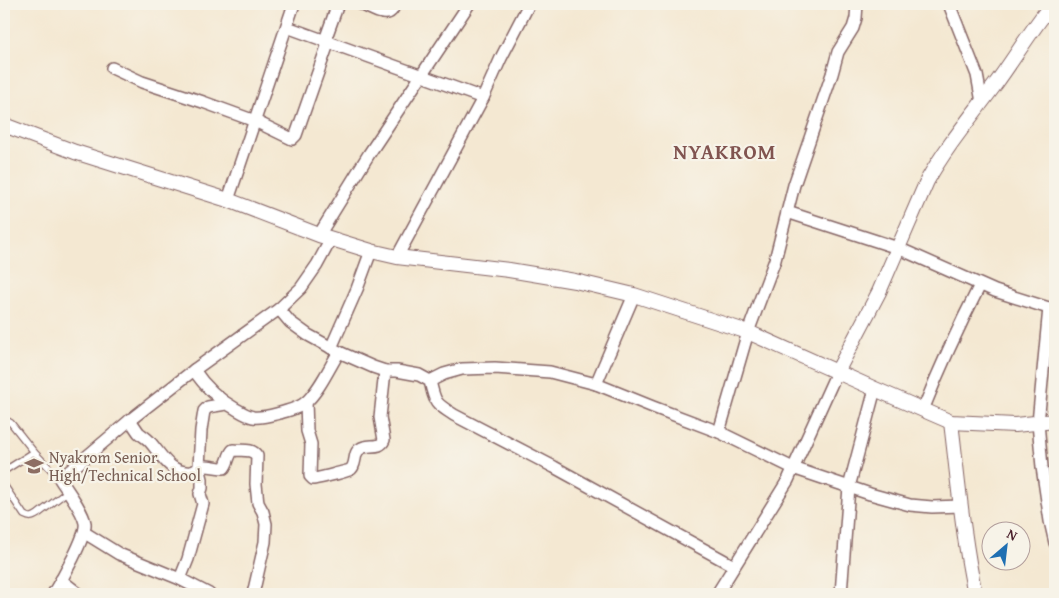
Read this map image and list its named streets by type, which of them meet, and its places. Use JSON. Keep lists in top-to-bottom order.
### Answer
{
  "districts": ["NYAKROM"],
  "places": {
    "school or university": ["Nyakrom Senior High/Technical School"]
  },
  "north": "top right"
}
